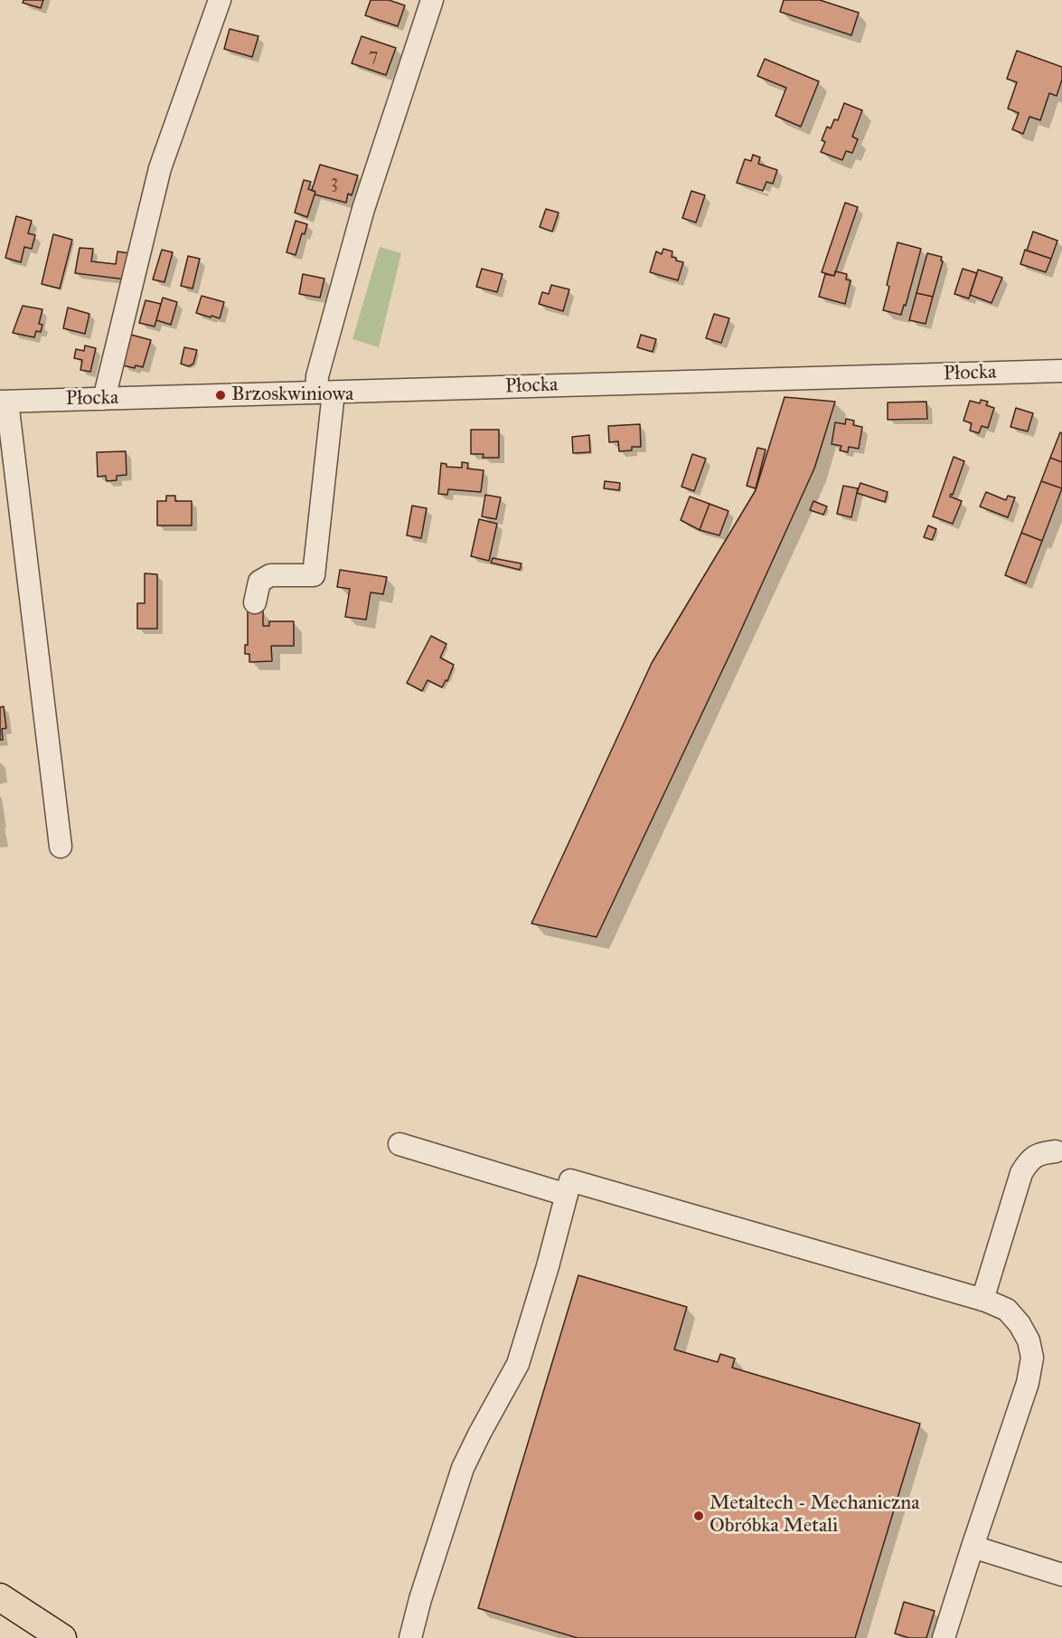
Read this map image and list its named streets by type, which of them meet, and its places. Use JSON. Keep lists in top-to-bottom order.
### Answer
{
  "streets": {
    "street": ["Płocka"]
  },
  "places": ["Brzoskwiniowa", "Metaltech - Mechaniczna Obróbka Metali"],
  "house_numbers": ["7", "3"]
}
